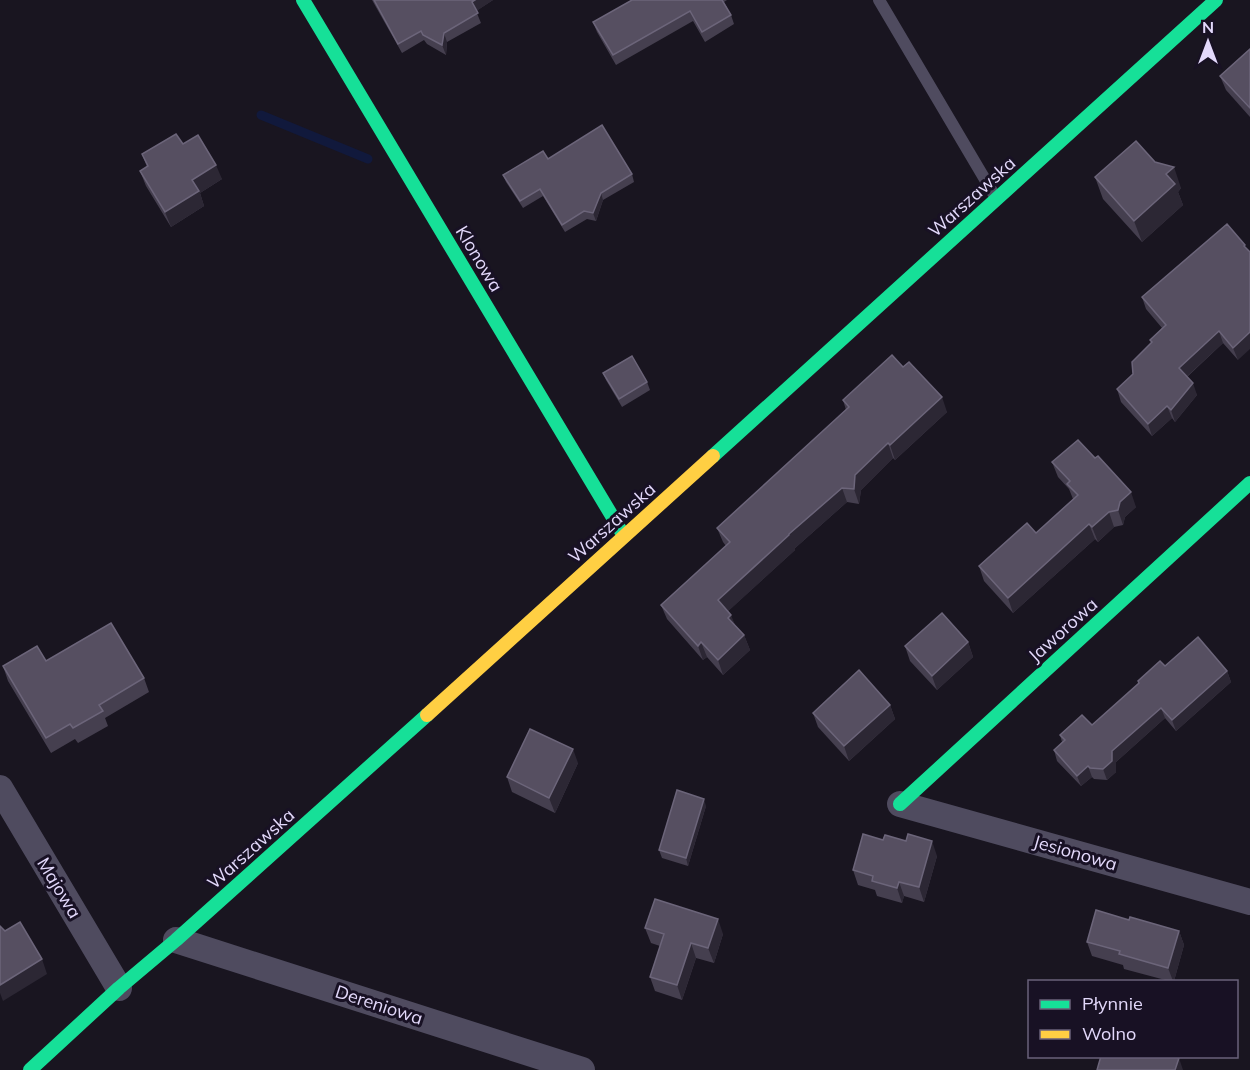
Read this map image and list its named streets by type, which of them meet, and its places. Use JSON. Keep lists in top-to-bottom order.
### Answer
{
  "streets": {
    "street": [
      "Warszawska",
      "Klonowa",
      "Jaworowa",
      "Jesionowa",
      "Majowa",
      "Dereniowa"
    ]
  },
  "crossings": [
    ["Warszawska", "Klonowa"],
    ["Warszawska", "Majowa"],
    ["Warszawska", "Dereniowa"],
    ["Jaworowa", "Jesionowa"]
  ],
  "legend": ["Płynnie", "Wolno"],
  "north": "top"
}
